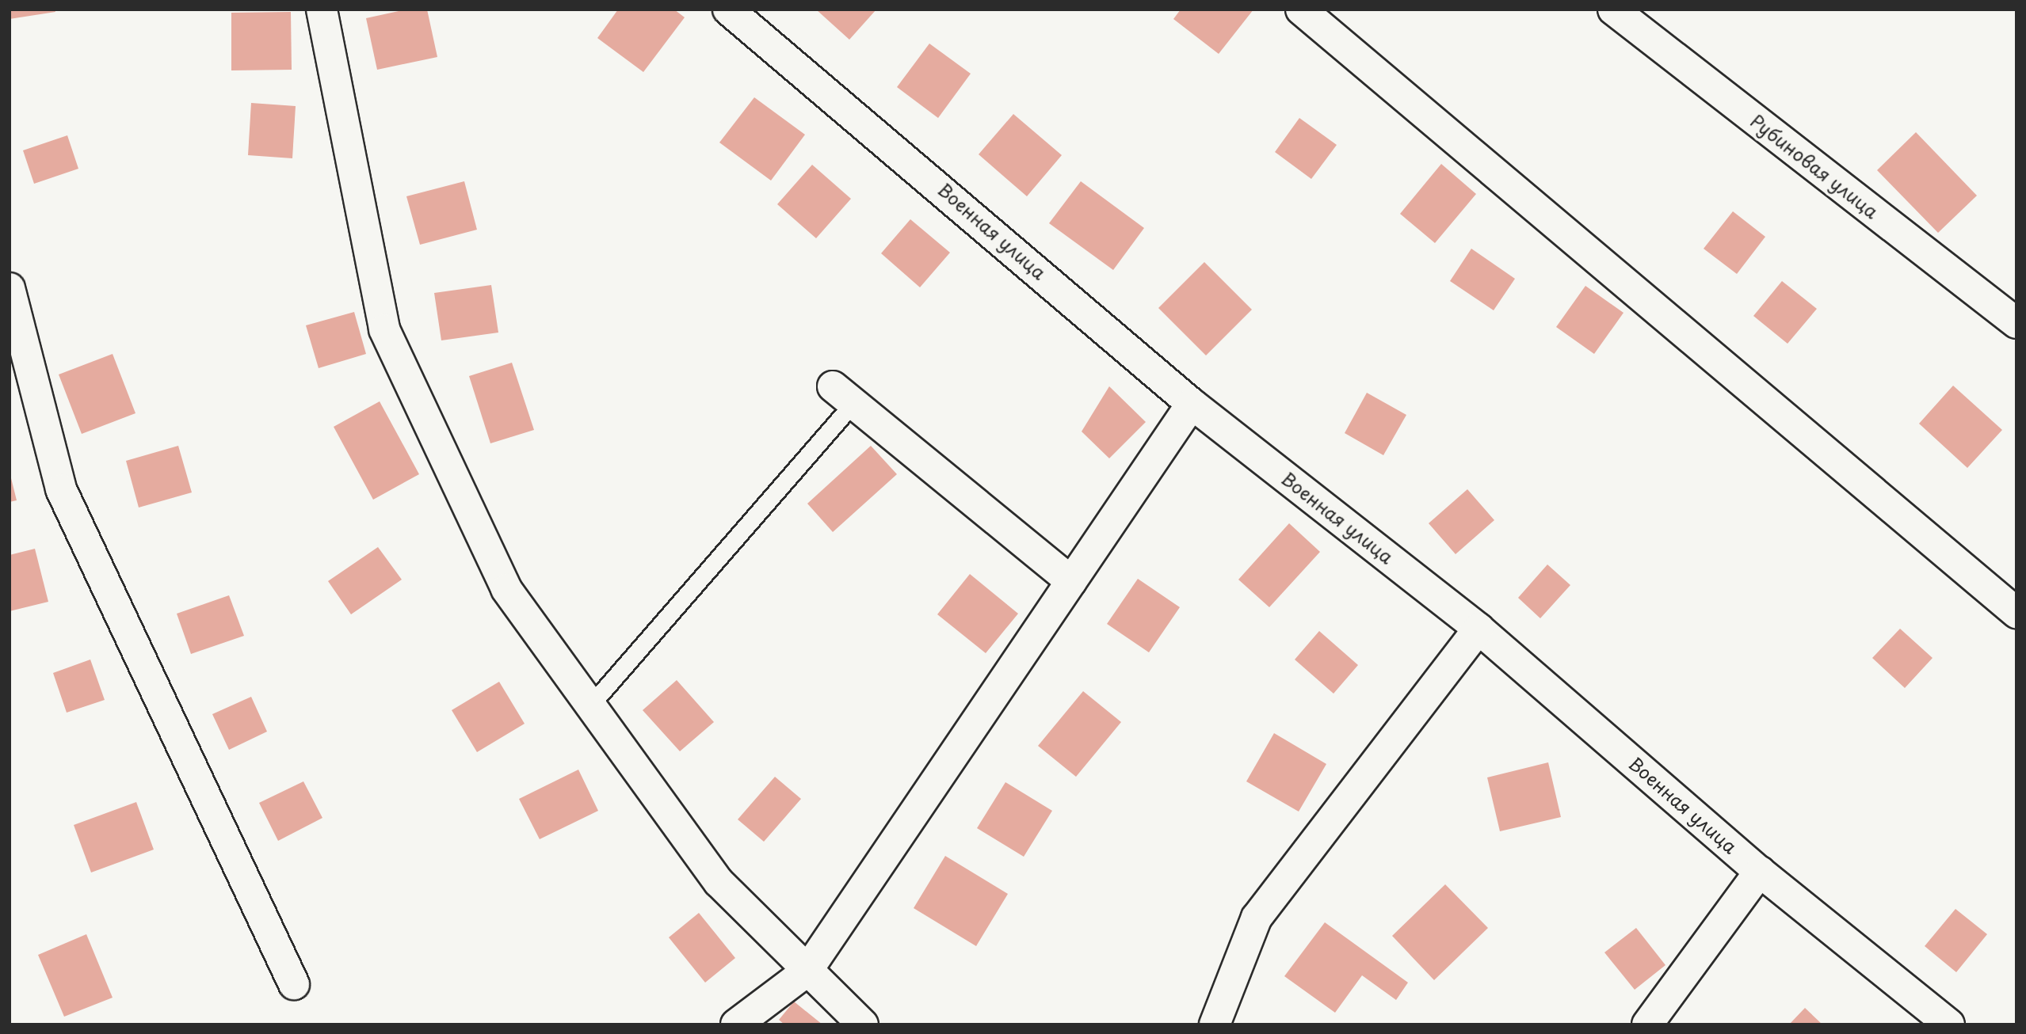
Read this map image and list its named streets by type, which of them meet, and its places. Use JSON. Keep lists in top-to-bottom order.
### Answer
{
  "streets": {
    "street": ["Рубиновая улица", "Военная улица"]
  }
}
